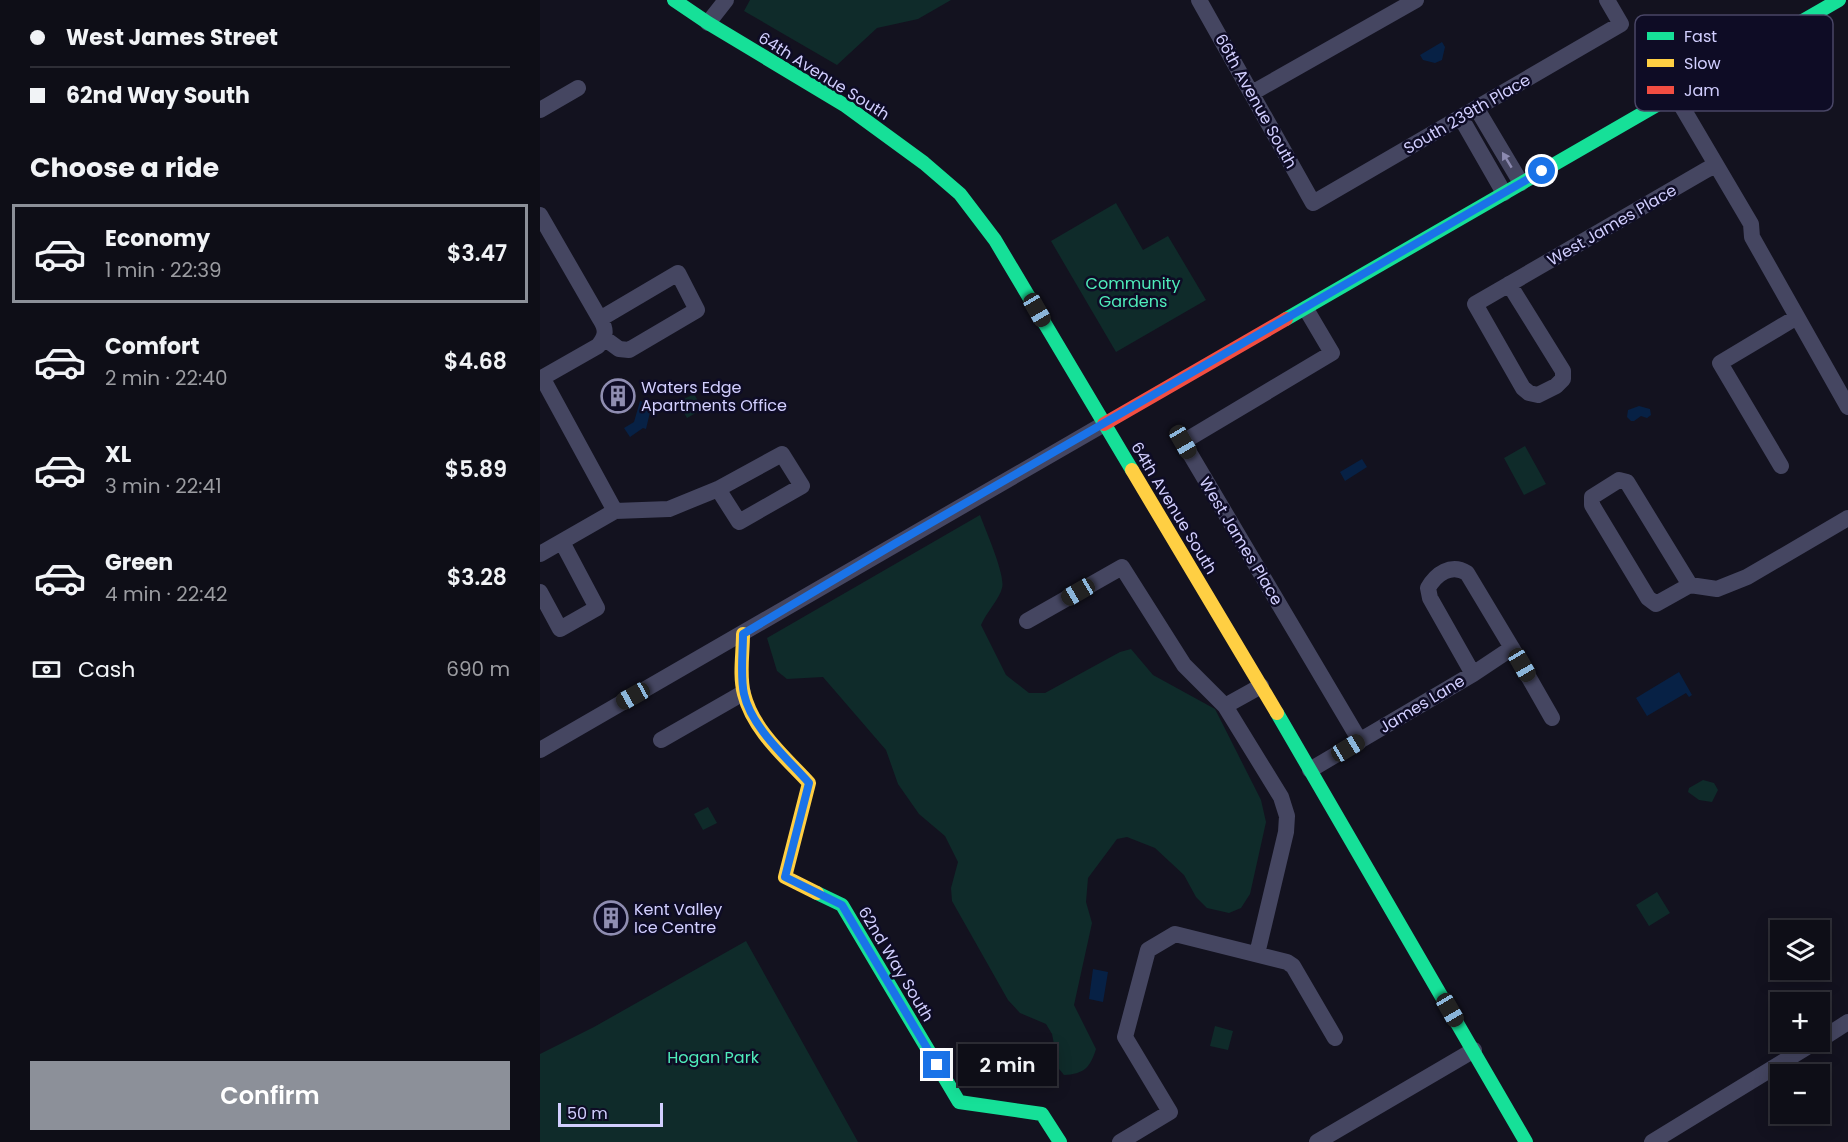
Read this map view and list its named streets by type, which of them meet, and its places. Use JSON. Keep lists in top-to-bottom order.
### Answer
{
  "streets": {
    "street": [
      "64th Avenue South",
      "66th Avenue South",
      "South 239th Place",
      "West James Place",
      "James Lane",
      "62nd Way South"
    ]
  },
  "crossings": [
    ["64th Avenue South", "James Lane"],
    ["66th Avenue South", "South 239th Place"],
    ["West James Place", "James Lane"]
  ],
  "parks": ["Community Gardens", "Hogan Park"],
  "places": {
    "building": ["Waters Edge Apartments Office", "Kent Valley Ice Centre"]
  },
  "legend": ["Fast", "Slow", "Jam"],
  "scale_bar": "50 m",
  "page": {
    "banner": ["West James Street", "62nd Way South"],
    "heading": "Choose a ride",
    "list": [
      {
        "name": "Economy",
        "note": "1 min · 22:39",
        "value": "$3.47"
      },
      {
        "name": "Comfort",
        "note": "2 min · 22:40",
        "value": "$4.68"
      },
      {
        "name": "XL",
        "note": "3 min · 22:41",
        "value": "$5.89"
      },
      {
        "name": "Green",
        "note": "4 min · 22:42",
        "value": "$3.28"
      }
    ],
    "pay": ["Cash", "690 m"],
    "map_buttons": ["+", "−"],
    "bubble": "2 min",
    "buttons": "Confirm",
    "scale": "50 m"
  }
}
